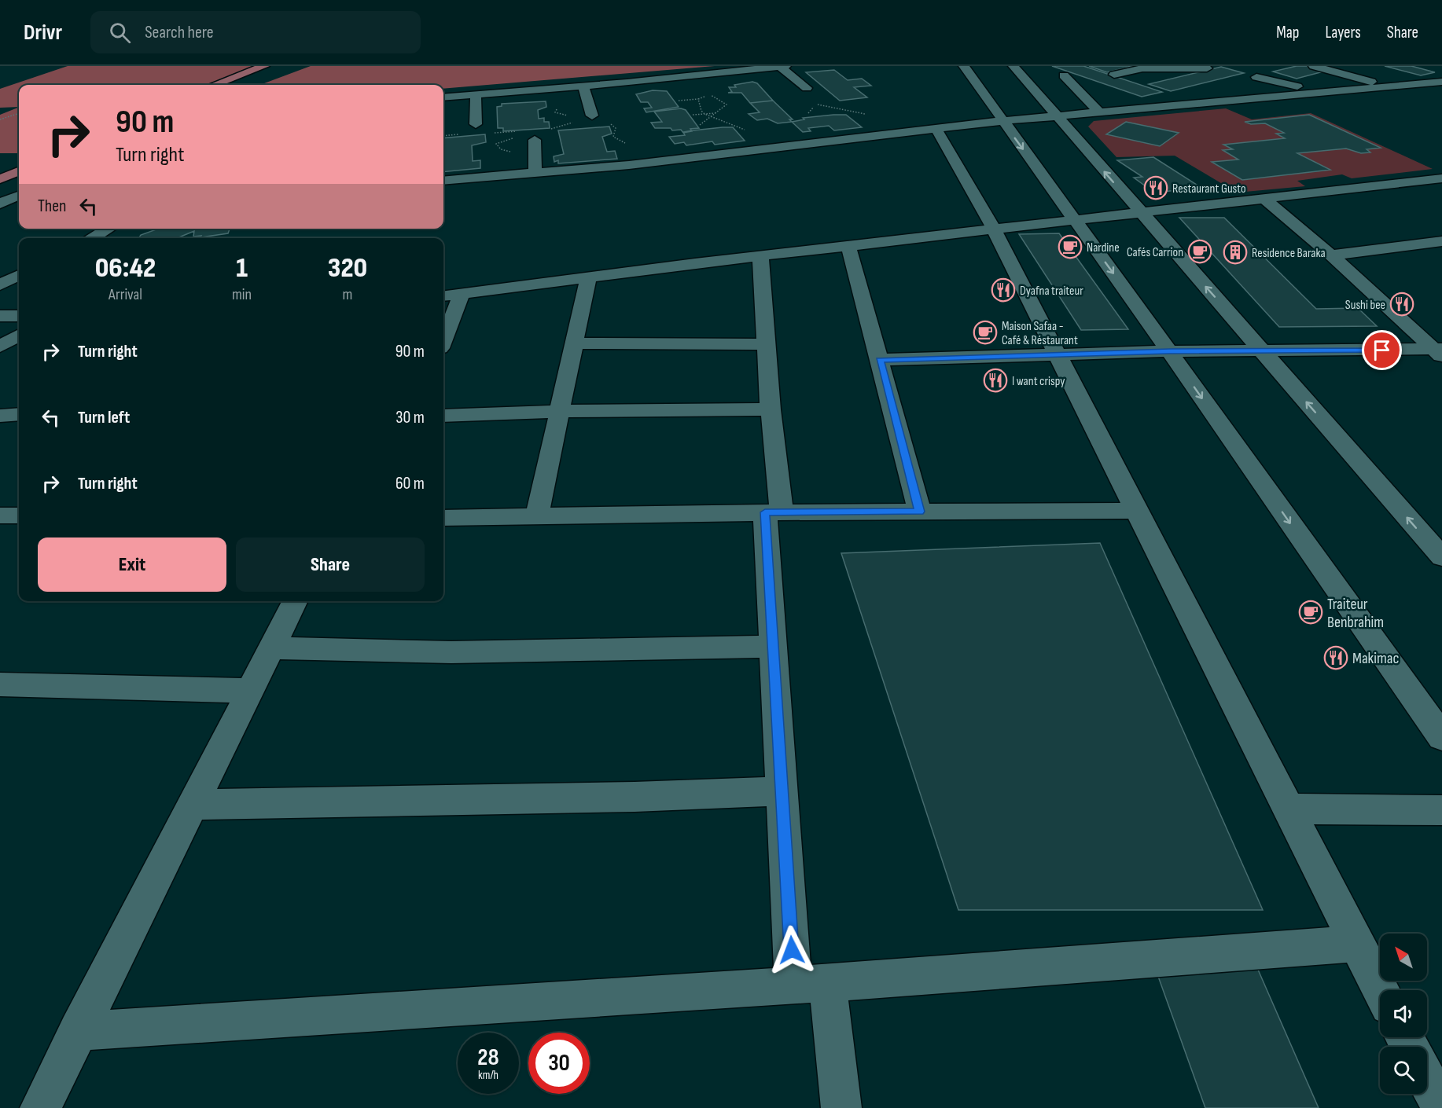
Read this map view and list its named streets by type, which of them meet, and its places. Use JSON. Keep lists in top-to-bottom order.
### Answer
{
  "places": {
    "restaurant": [
      "Restaurant Gusto",
      "Dyafna traiteur",
      "Sushi bee",
      "I want crispy",
      "Makimac"
    ],
    "cafe": [
      "Nardine",
      "Cafés Carrion",
      "Maison Safaa - Café & Réstaurant",
      "Traiteur Benbrahim"
    ],
    "building": ["Residence Baraka"]
  },
  "north": "top left",
  "page": {
    "header": "Drivr",
    "search": "Search here",
    "nav": ["Map", "Layers", "Share"],
    "turn": ["90 m", "Turn right"],
    "then": "Then",
    "eta": [
      "06:42",
      "Arrival",
      "1",
      "min",
      "320",
      "m"
    ],
    "list": [
      {
        "name": "Turn right",
        "value": "90 m"
      },
      {
        "name": "Turn left",
        "value": "30 m"
      },
      {
        "name": "Turn right",
        "value": "60 m"
      }
    ],
    "buttons": ["Exit", "Share"],
    "speed": "28 km/h",
    "limit": "30"
  }
}
